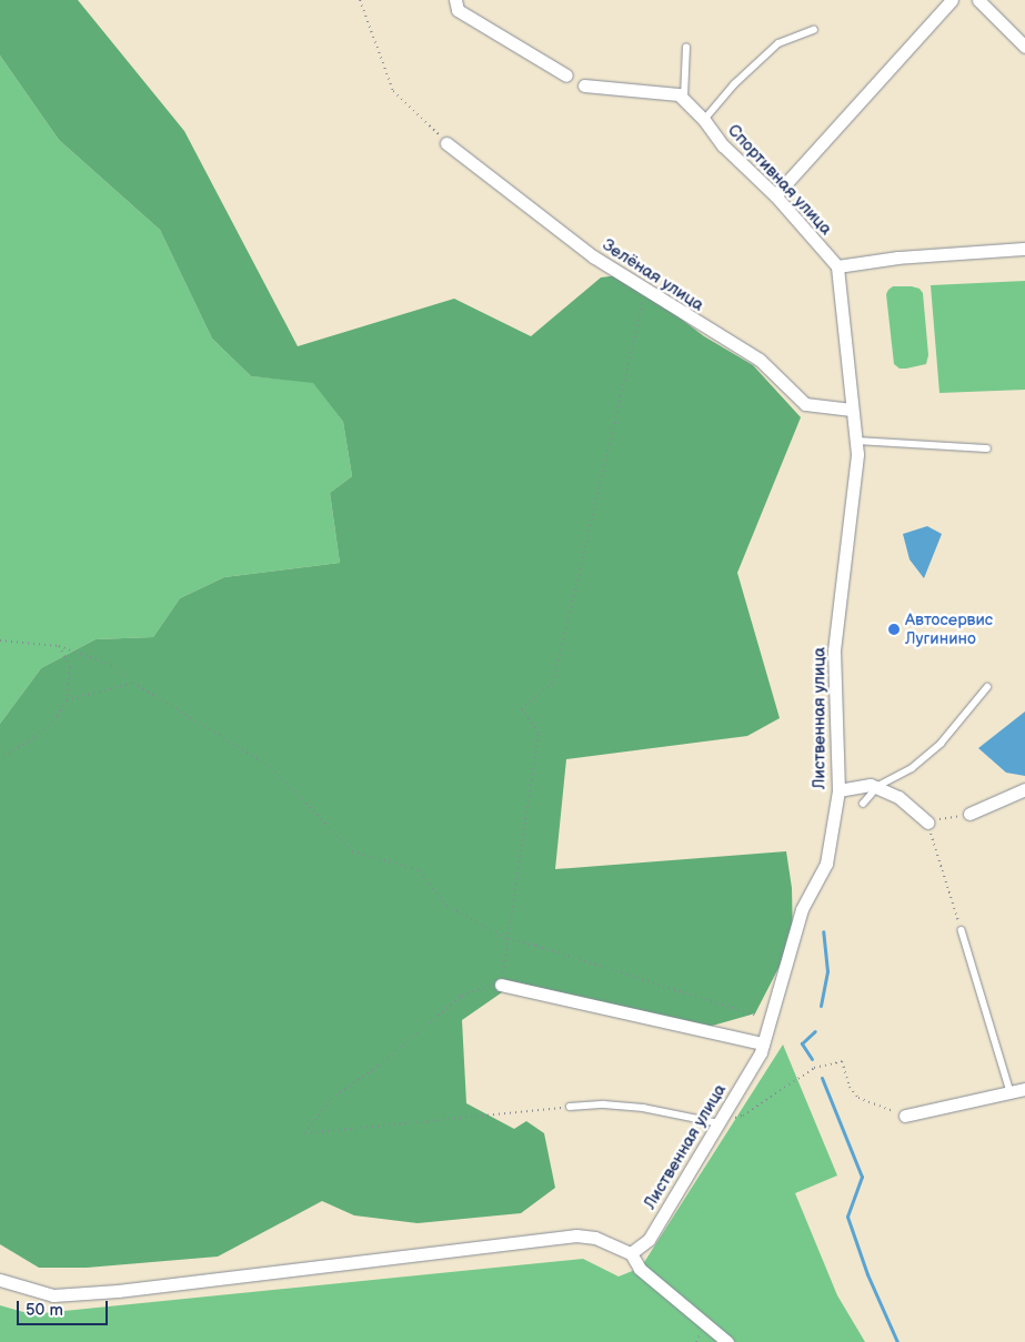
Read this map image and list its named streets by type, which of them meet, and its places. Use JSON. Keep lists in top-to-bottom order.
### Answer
{
  "streets": {
    "street": ["Спортивная улица", "Зелёная улица", "Лиственная улица"]
  },
  "crossings": [
    ["Спортивная улица", "Лиственная улица"],
    ["Зелёная улица", "Лиственная улица"]
  ],
  "places": ["Автосервис Лугинино"],
  "scale_bar": "50 m"
}
